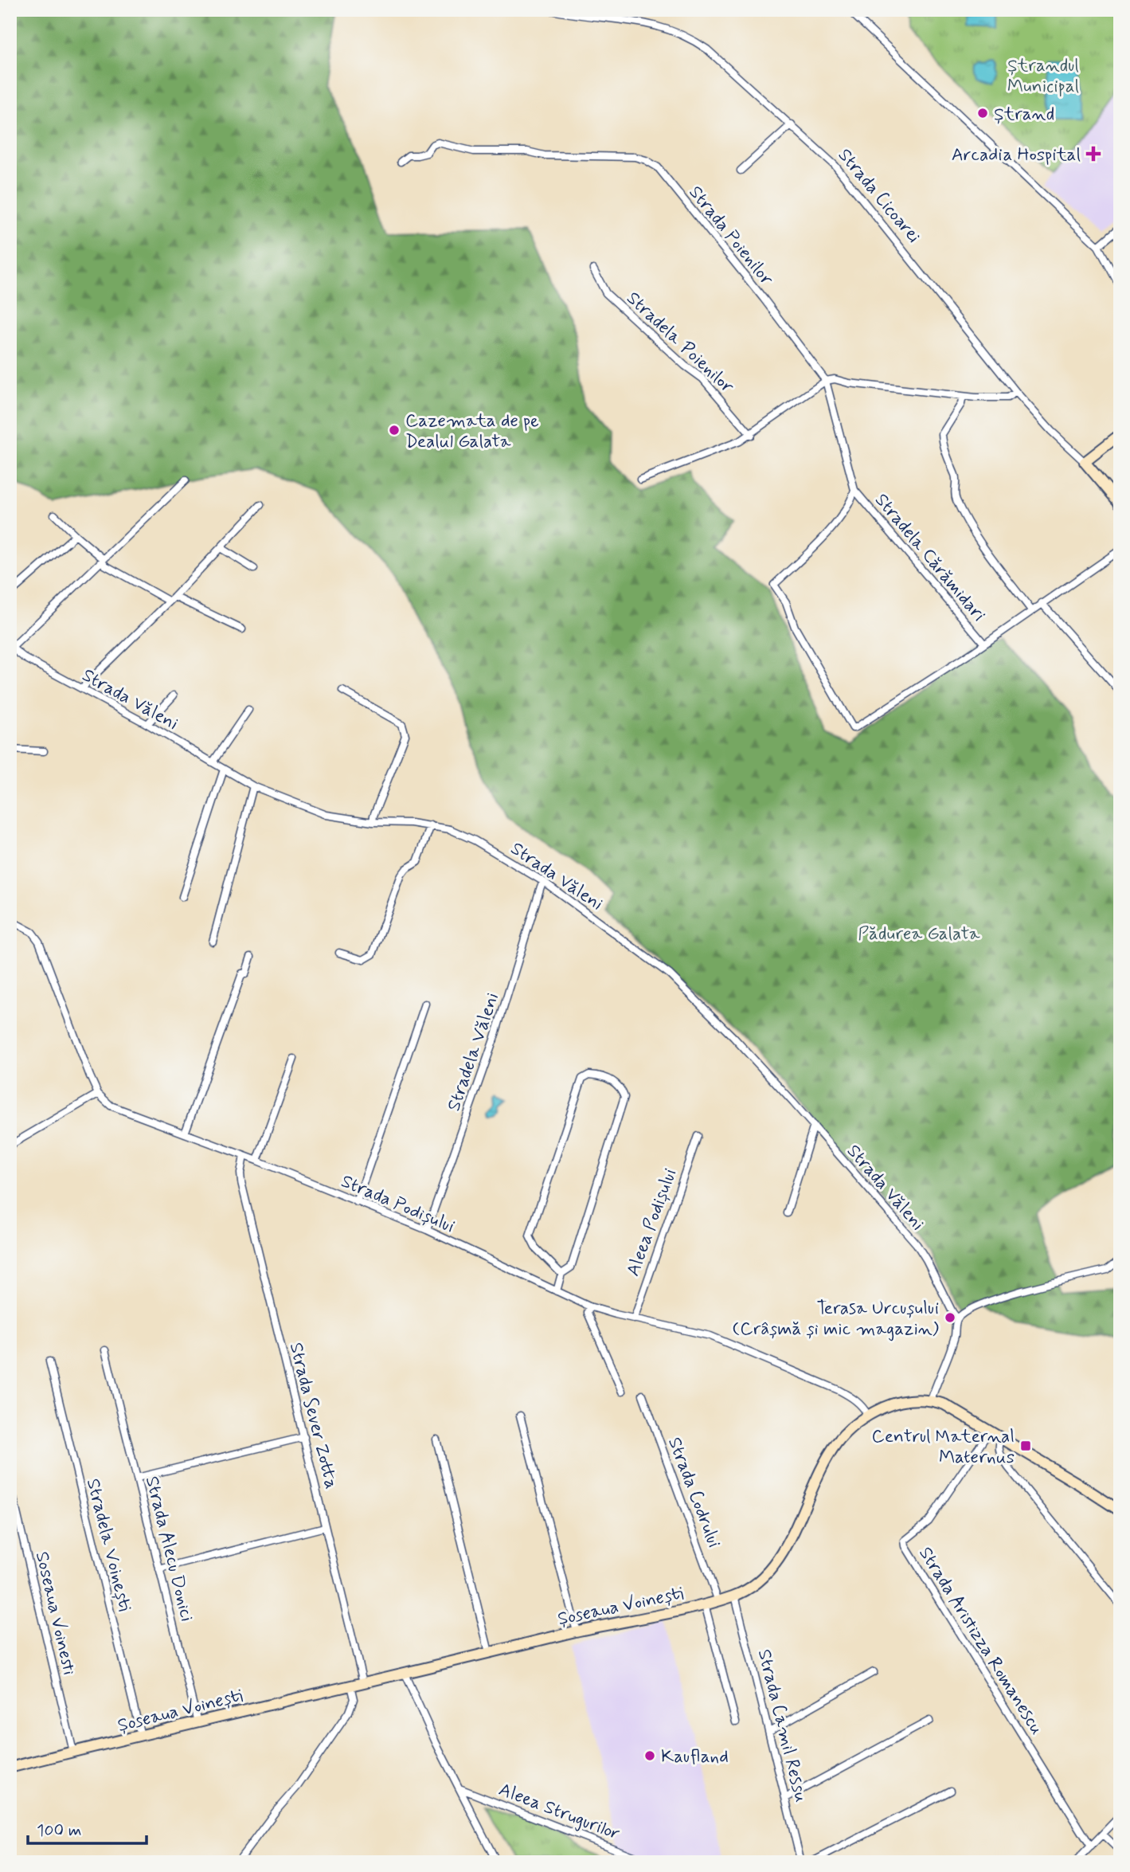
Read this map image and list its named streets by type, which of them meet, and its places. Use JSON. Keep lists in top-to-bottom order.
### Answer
{
  "streets": {
    "main road": ["Strada Cicoarei", "Șoseaua Voinești"],
    "street": [
      "Strada Poienilor",
      "Stradela Poienilor",
      "Stradela Cărămidari",
      "Strada Văleni",
      "Stradela Văleni",
      "Strada Podișului",
      "Aleea Podișului",
      "Strada Sever Zotta",
      "Strada Codrului",
      "Stradela Voinești",
      "Strada Alecu Donici",
      "Soseaua Voinesti",
      "Strada Aristizza Romanescu",
      "Strada Camil Ressu",
      "Aleea Strugurilor"
    ]
  },
  "crossings": [
    ["Strada Poienilor", "Stradela Cărămidari"],
    ["Strada Văleni", "Stradela Văleni"],
    ["Stradela Văleni", "Strada Podișului"],
    ["Strada Podișului", "Aleea Podișului"],
    ["Strada Podișului", "Strada Sever Zotta"],
    ["Strada Podișului", "Șoseaua Voinești"],
    ["Strada Sever Zotta", "Șoseaua Voinești"],
    ["Strada Codrului", "Șoseaua Voinești"],
    ["Stradela Voinești", "Șoseaua Voinești"],
    ["Strada Alecu Donici", "Șoseaua Voinești"],
    ["Șoseaua Voinești", "Soseaua Voinesti"],
    ["Șoseaua Voinești", "Strada Aristizza Romanescu"],
    ["Șoseaua Voinești", "Strada Camil Ressu"]
  ],
  "parks": ["Ștrandul Municipal", "Pădurea Galata"],
  "places": {
    "other": [
      "Ștrand",
      "Cazemata de pe Dealul Galata",
      "Terasa Urcușului (Crâșmă și mic magazin)",
      "Kaufland"
    ],
    "health": ["Arcadia Hospital"],
    "transit": ["Centrul Maternal Maternus"]
  },
  "scale_bar": "100 m"
}
